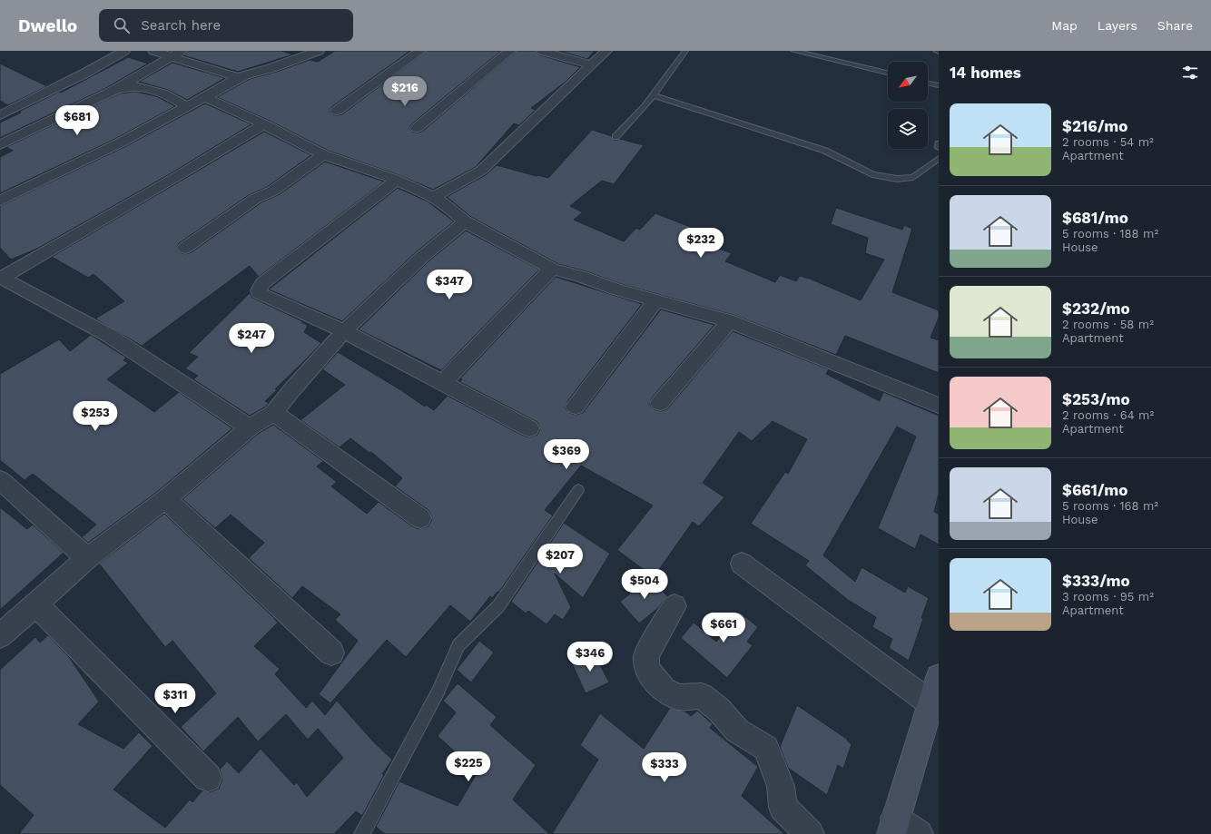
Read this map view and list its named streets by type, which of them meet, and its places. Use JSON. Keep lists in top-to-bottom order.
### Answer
{
  "north": "bottom left",
  "page": {
    "header": "Dwello",
    "search": "Search here",
    "nav": ["Map", "Layers", "Share"],
    "heading": "14 homes",
    "price": [
      "$216",
      "$681",
      "$232",
      "$347",
      "$247",
      "$253",
      "$369",
      "$207",
      "$504",
      "$661",
      "$346",
      "$311",
      "$225",
      "$333"
    ],
    "list": [
      {
        "name": "$216/mo",
        "note": "2 rooms · 54 m² · Apartment"
      },
      {
        "name": "$681/mo",
        "note": "5 rooms · 188 m² · House"
      },
      {
        "name": "$232/mo",
        "note": "2 rooms · 58 m² · Apartment"
      },
      {
        "name": "$253/mo",
        "note": "2 rooms · 64 m² · Apartment"
      },
      {
        "name": "$661/mo",
        "note": "5 rooms · 168 m² · House"
      },
      {
        "name": "$333/mo",
        "note": "3 rooms · 95 m² · Apartment"
      }
    ]
  }
}
